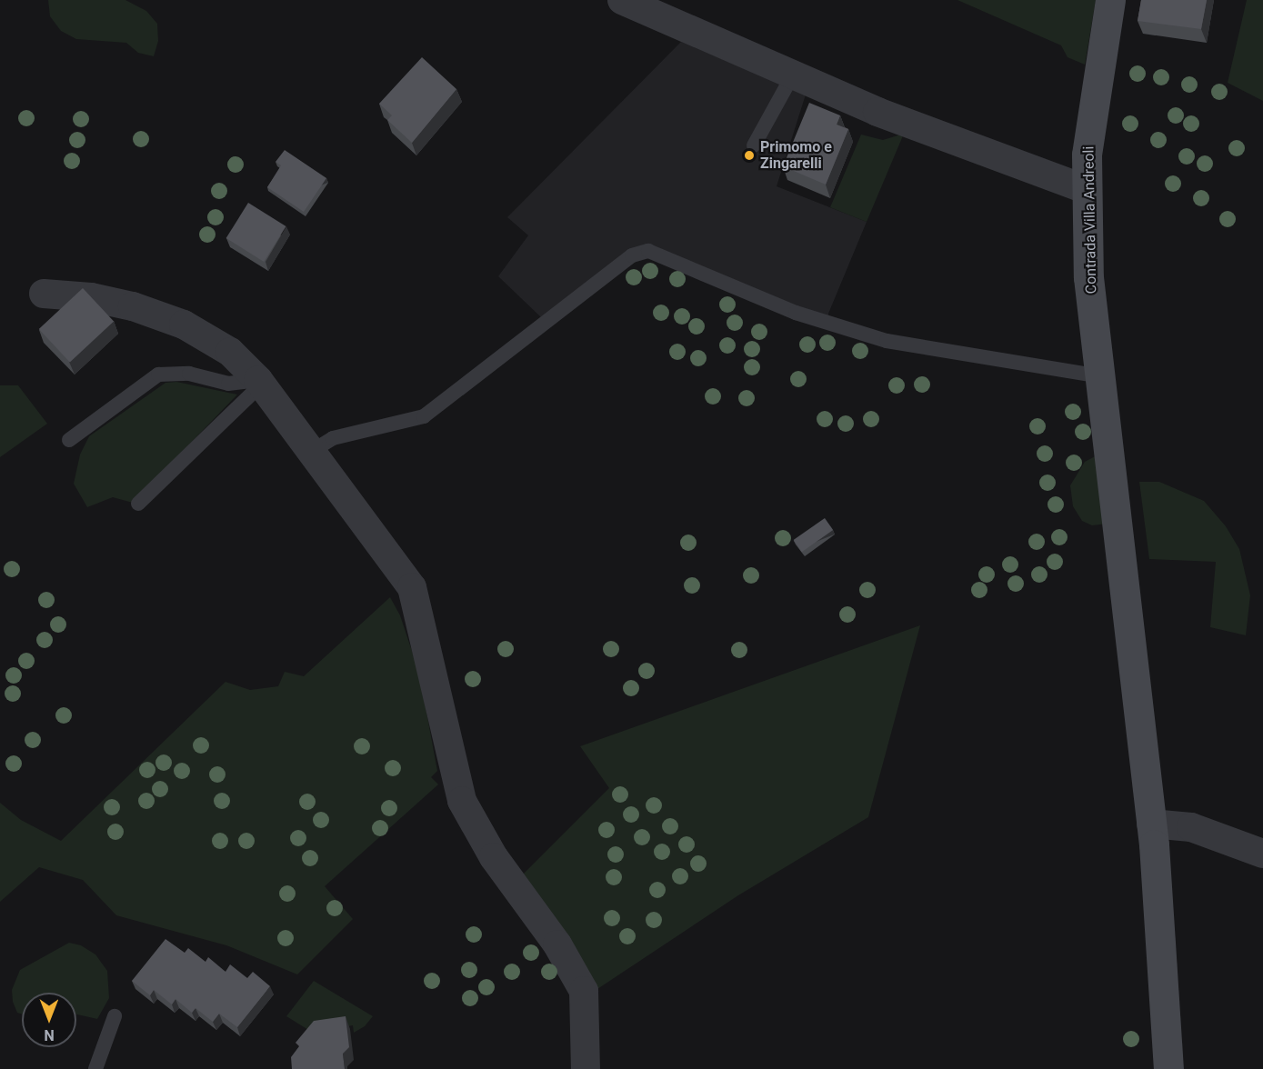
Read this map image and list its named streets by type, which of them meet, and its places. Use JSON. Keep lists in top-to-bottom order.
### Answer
{
  "streets": {
    "main road": ["Contrada Villa Andreoli"]
  },
  "places": ["Primomo e Zingarelli"],
  "north": "bottom"
}
